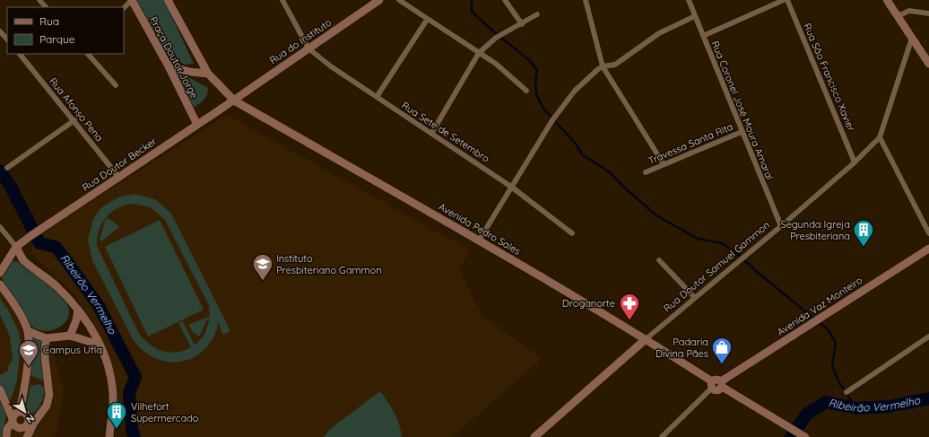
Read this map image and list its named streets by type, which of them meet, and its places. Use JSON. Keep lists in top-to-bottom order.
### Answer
{
  "streets": {
    "main road": [
      "Rua do Instituto",
      "Praça Doutor Jorge",
      "Rua Doutor Becker",
      "Avenida Pedro Sales",
      "Rua Doutor Samuel Gammon",
      "Avenida Vaz Monteiro"
    ],
    "street": [
      "Rua São Francisco Xavier",
      "Rua Afonso Pena",
      "Rua Coronel José Moura Amaral",
      "Rua Sete de Setembro",
      "Travessa Santa Rita"
    ]
  },
  "crossings": [
    ["Rua do Instituto", "Rua Sete de Setembro"],
    ["Rua do Instituto", "Rua Doutor Becker"],
    ["Rua do Instituto", "Avenida Pedro Sales"],
    ["Praça Doutor Jorge", "Rua Doutor Becker"],
    ["Rua São Francisco Xavier", "Rua Doutor Samuel Gammon"],
    ["Rua Afonso Pena", "Rua Doutor Becker"],
    ["Rua Coronel José Moura Amaral", "Travessa Santa Rita"],
    ["Rua Coronel José Moura Amaral", "Rua Doutor Samuel Gammon"],
    ["Rua Doutor Becker", "Avenida Pedro Sales"],
    ["Avenida Pedro Sales", "Rua Doutor Samuel Gammon"]
  ],
  "water": ["Ribeirão Vermelho"],
  "places": {
    "building": ["Segunda Igreja Presbiteriana", "Vilhefort Supermercado"],
    "school or university": ["Instituto Presbiteriano Gammon", "Campus Ufla"],
    "pharmacy": ["Droganorte"],
    "shop": ["Padaria Divina Pães"]
  },
  "legend": ["Rua", "Parque"],
  "north": "bottom right"
}
